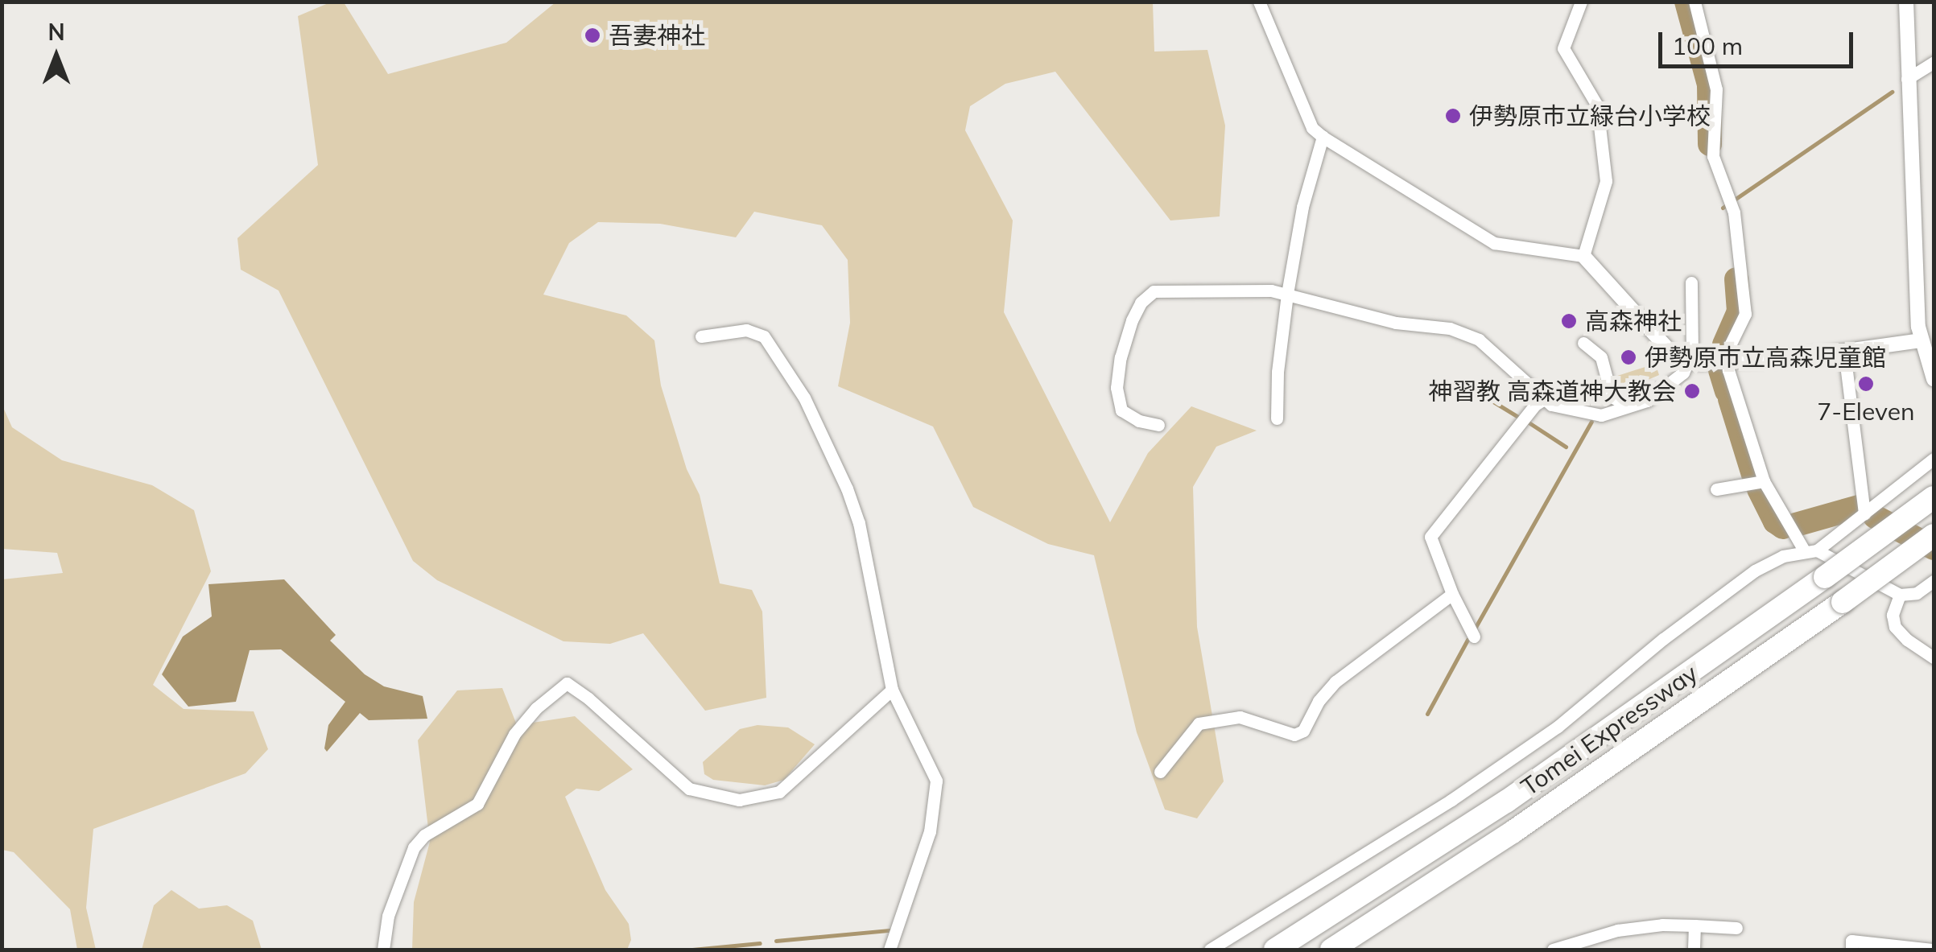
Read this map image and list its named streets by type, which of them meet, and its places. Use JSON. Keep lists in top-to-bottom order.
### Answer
{
  "streets": {
    "highway": ["Tomei Expressway"]
  },
  "places": [
    "吾妻神社",
    "伊勢原市立緑台小学校",
    "高森神社",
    "伊勢原市立高森児童館",
    "7-Eleven",
    "神習教 高森道神大教会"
  ],
  "scale_bar": "100 m",
  "north": "top"
}
